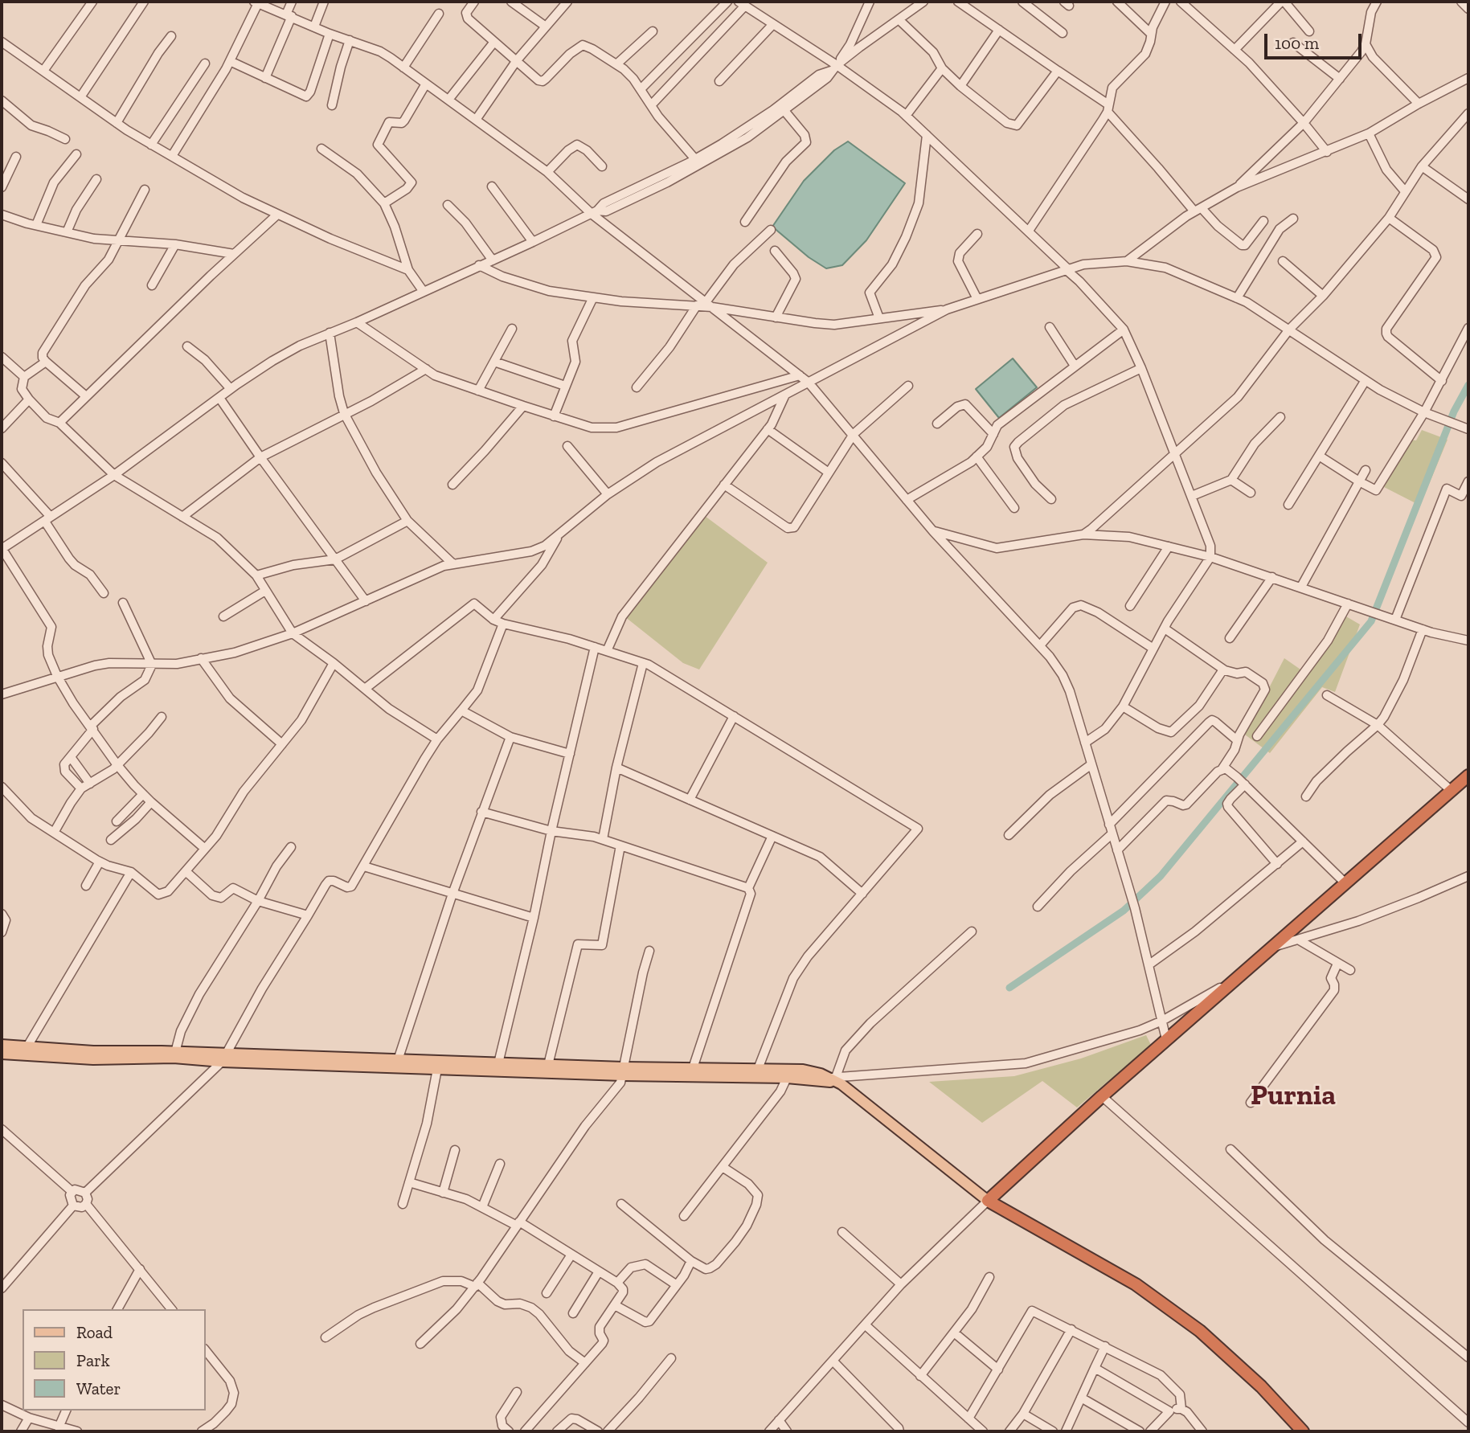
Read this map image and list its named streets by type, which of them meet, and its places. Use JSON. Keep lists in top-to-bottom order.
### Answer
{
  "districts": ["Purnia"],
  "legend": ["Road", "Park", "Water"],
  "scale_bar": "100 m"
}
